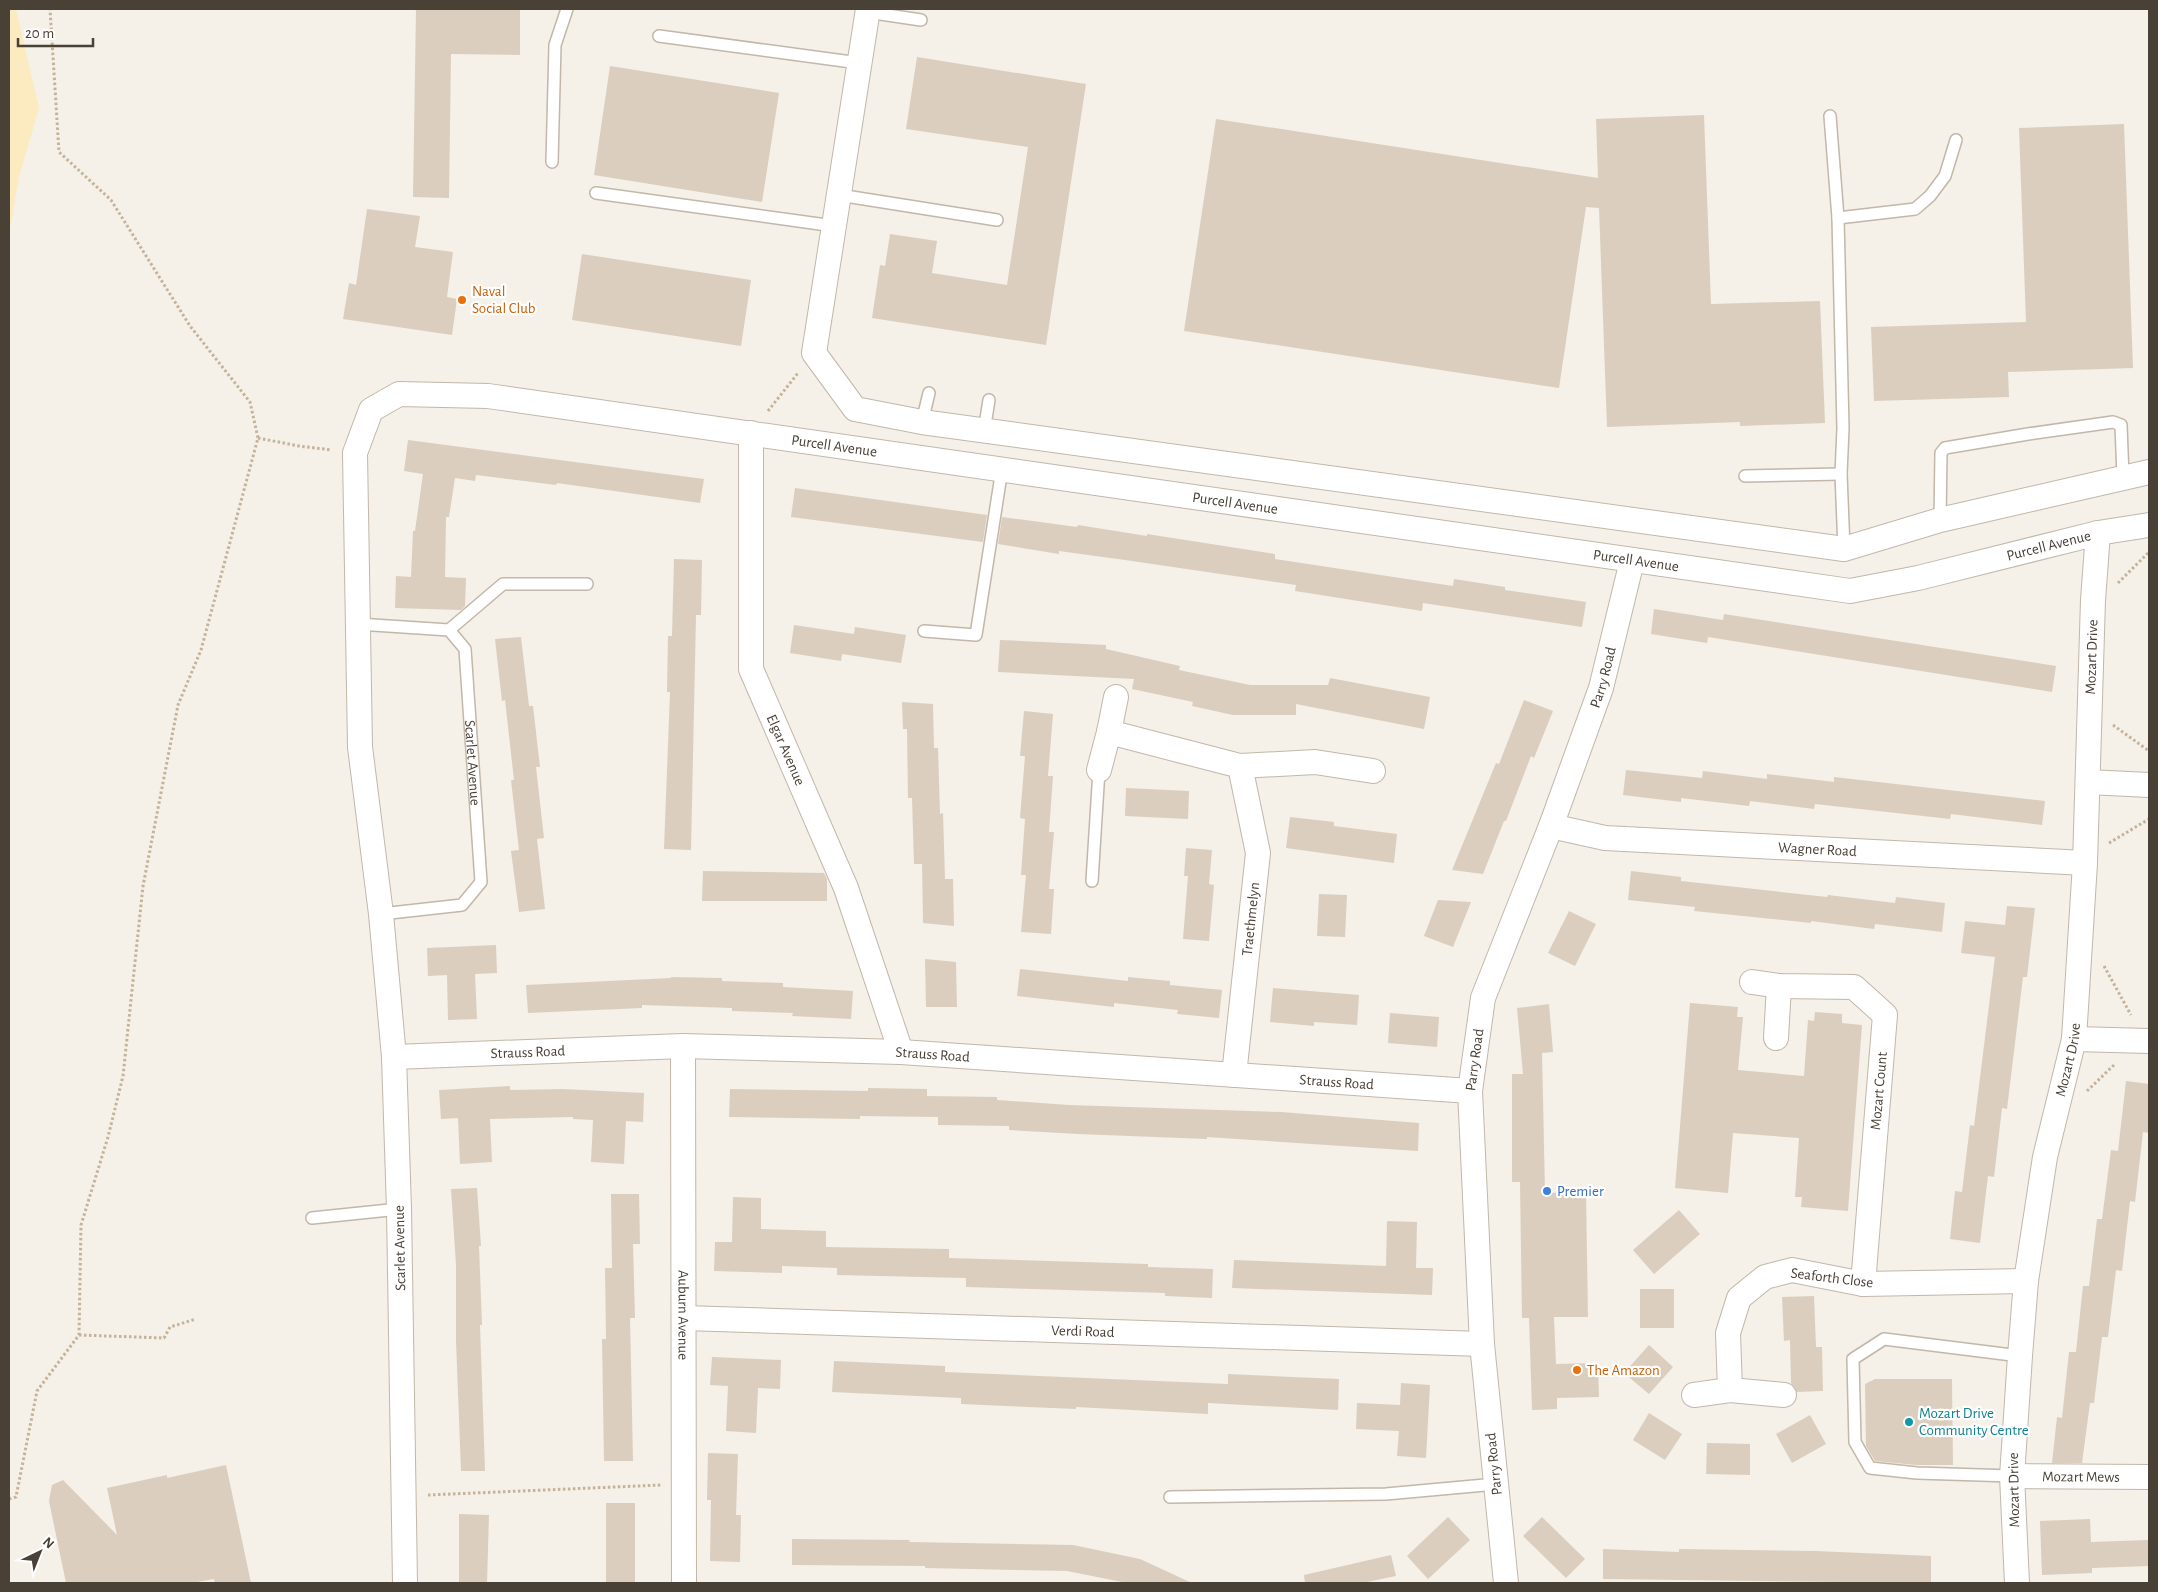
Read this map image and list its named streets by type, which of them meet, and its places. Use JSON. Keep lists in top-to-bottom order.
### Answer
{
  "streets": {
    "street": [
      "Purcell Avenue",
      "Mozart Drive",
      "Parry Road",
      "Elgar Avenue",
      "Scarlet Avenue",
      "Wagner Road",
      "Traethmelyn",
      "Strauss Road",
      "Mozart Count",
      "Seaforth Close",
      "Auburn Avenue",
      "Verdi Road",
      "Mozart Mews"
    ]
  },
  "crossings": [
    ["Purcell Avenue", "Mozart Drive"],
    ["Purcell Avenue", "Parry Road"],
    ["Purcell Avenue", "Elgar Avenue"],
    ["Purcell Avenue", "Scarlet Avenue"],
    ["Mozart Drive", "Wagner Road"],
    ["Mozart Drive", "Seaforth Close"],
    ["Mozart Drive", "Mozart Mews"],
    ["Parry Road", "Wagner Road"],
    ["Parry Road", "Strauss Road"],
    ["Parry Road", "Verdi Road"],
    ["Elgar Avenue", "Strauss Road"],
    ["Scarlet Avenue", "Strauss Road"],
    ["Traethmelyn", "Strauss Road"],
    ["Strauss Road", "Auburn Avenue"],
    ["Mozart Count", "Seaforth Close"],
    ["Auburn Avenue", "Verdi Road"]
  ],
  "places": [
    "Naval Social Club",
    "Premier",
    "The Amazon",
    "Mozart Drive Community Centre"
  ],
  "scale_bar": "20 m",
  "north": "top right"
}
